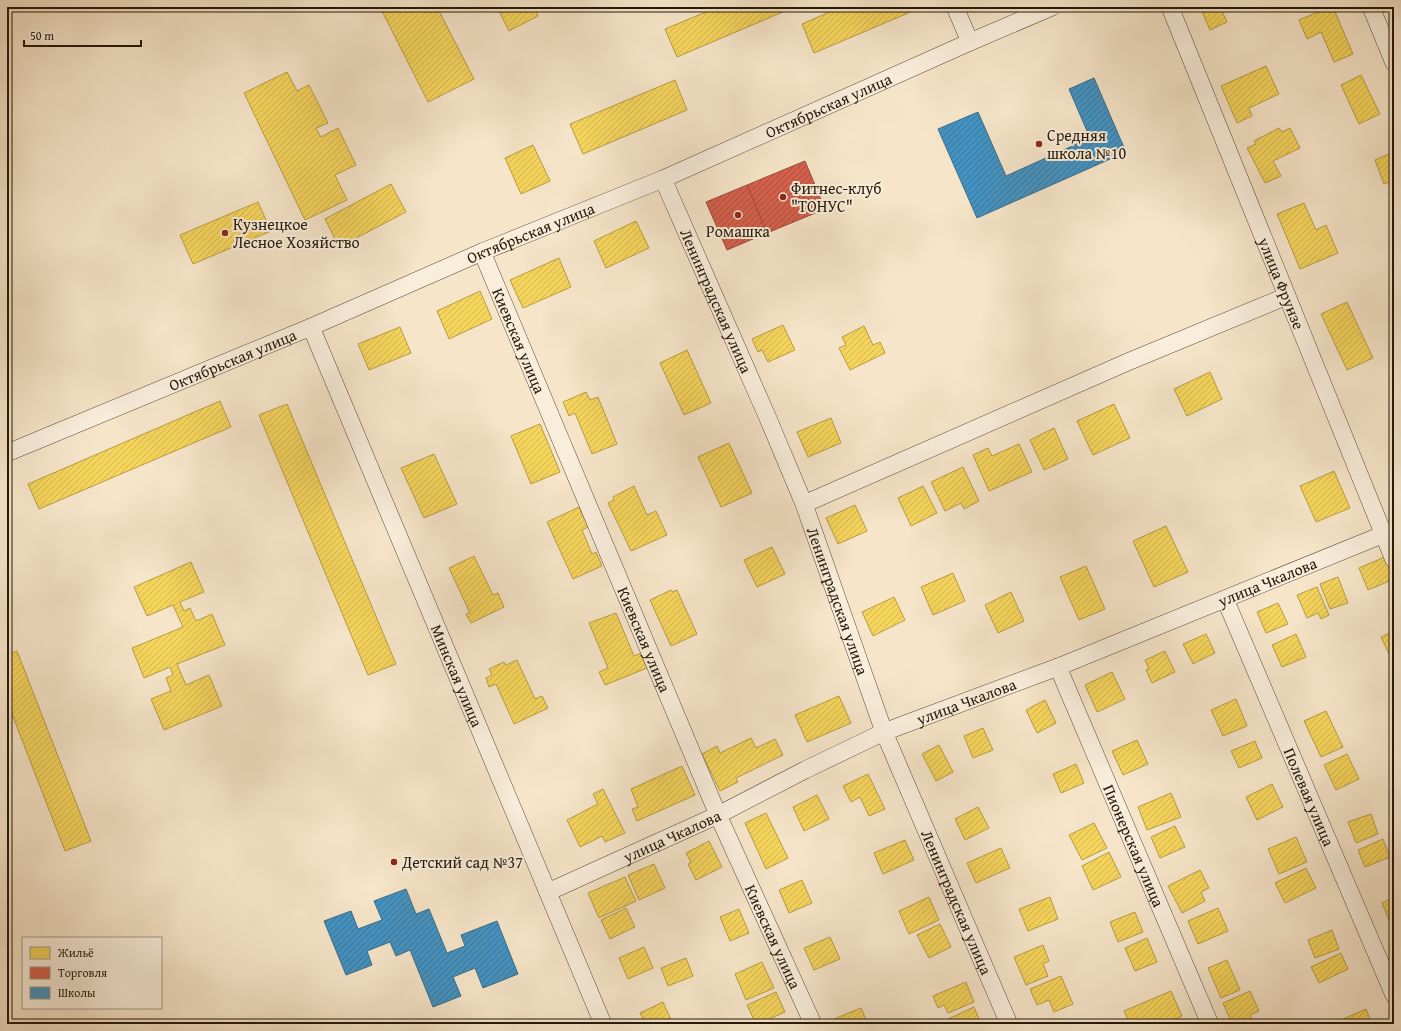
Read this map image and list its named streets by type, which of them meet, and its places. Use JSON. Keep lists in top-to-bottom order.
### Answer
{
  "streets": {
    "street": [
      "Октябрьская улица",
      "улица Фрунзе",
      "Ленинградская улица",
      "Киевская улица",
      "улица Чкалова",
      "Минская улица",
      "Полевая улица",
      "Пионерская улица"
    ]
  },
  "crossings": [
    ["Октябрьская улица", "Ленинградская улица"],
    ["Октябрьская улица", "Киевская улица"],
    ["Октябрьская улица", "Минская улица"],
    ["улица Фрунзе", "улица Чкалова"],
    ["Ленинградская улица", "улица Чкалова"],
    ["Киевская улица", "улица Чкалова"],
    ["улица Чкалова", "Минская улица"],
    ["улица Чкалова", "Полевая улица"],
    ["улица Чкалова", "Пионерская улица"]
  ],
  "places": [
    "Средняя школа №10",
    "Фитнес-клуб \"ТОНУС\"",
    "Ромашка",
    "Кузнецкое Лесное Хозяйство",
    "Детский сад №37"
  ],
  "legend": ["Жильё", "Торговля", "Школы"],
  "scale_bar": "50 m"
}
